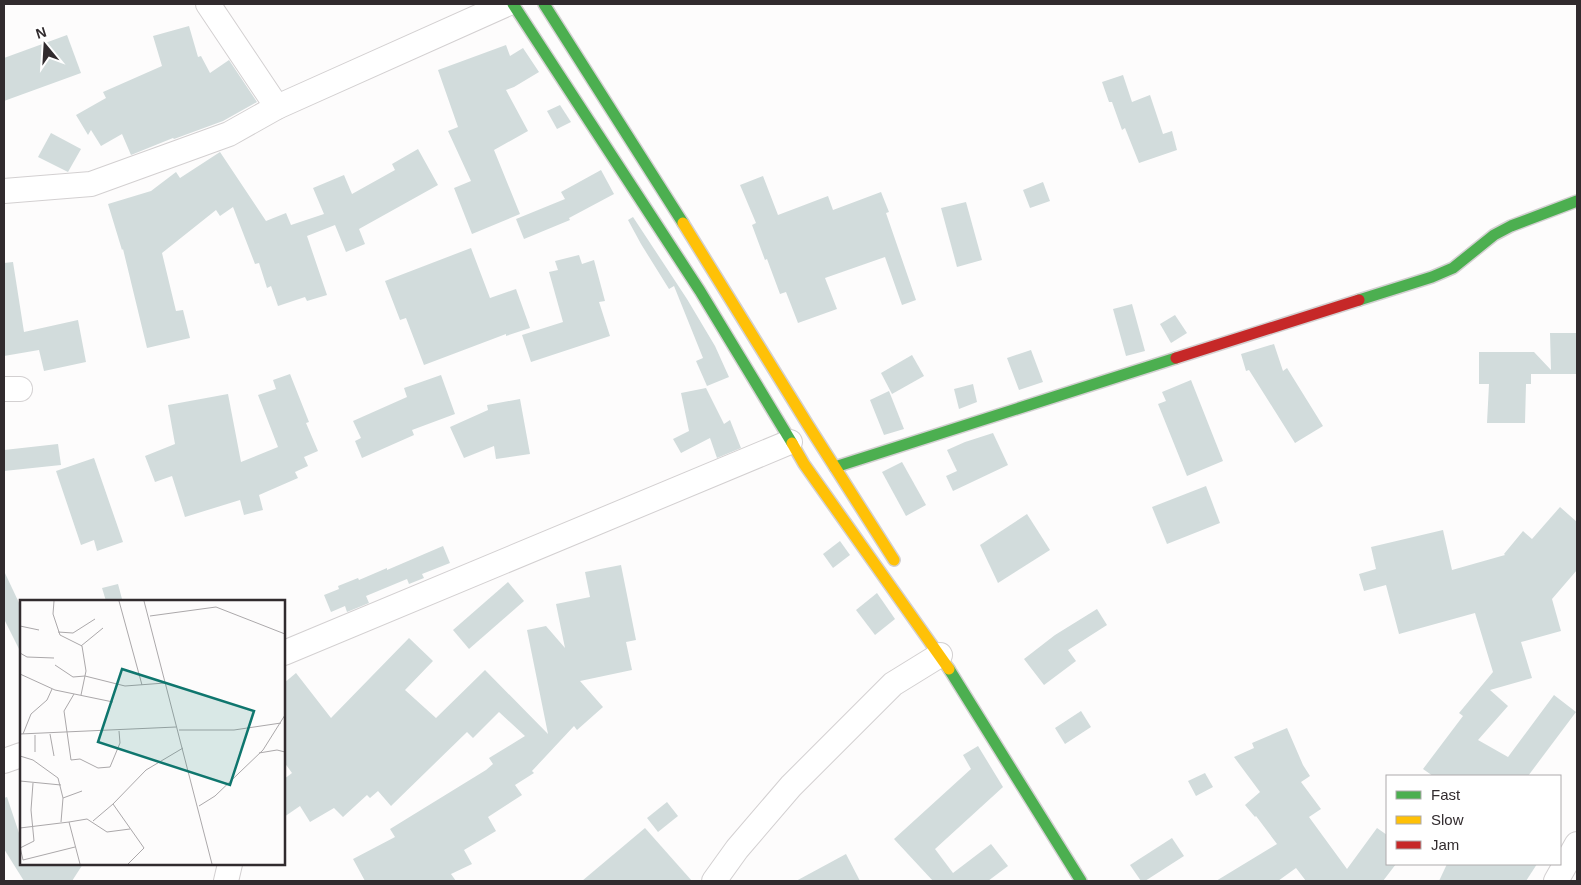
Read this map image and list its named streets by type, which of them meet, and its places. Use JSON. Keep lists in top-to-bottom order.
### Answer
{
  "legend": ["Fast", "Slow", "Jam"],
  "north": "top"
}
